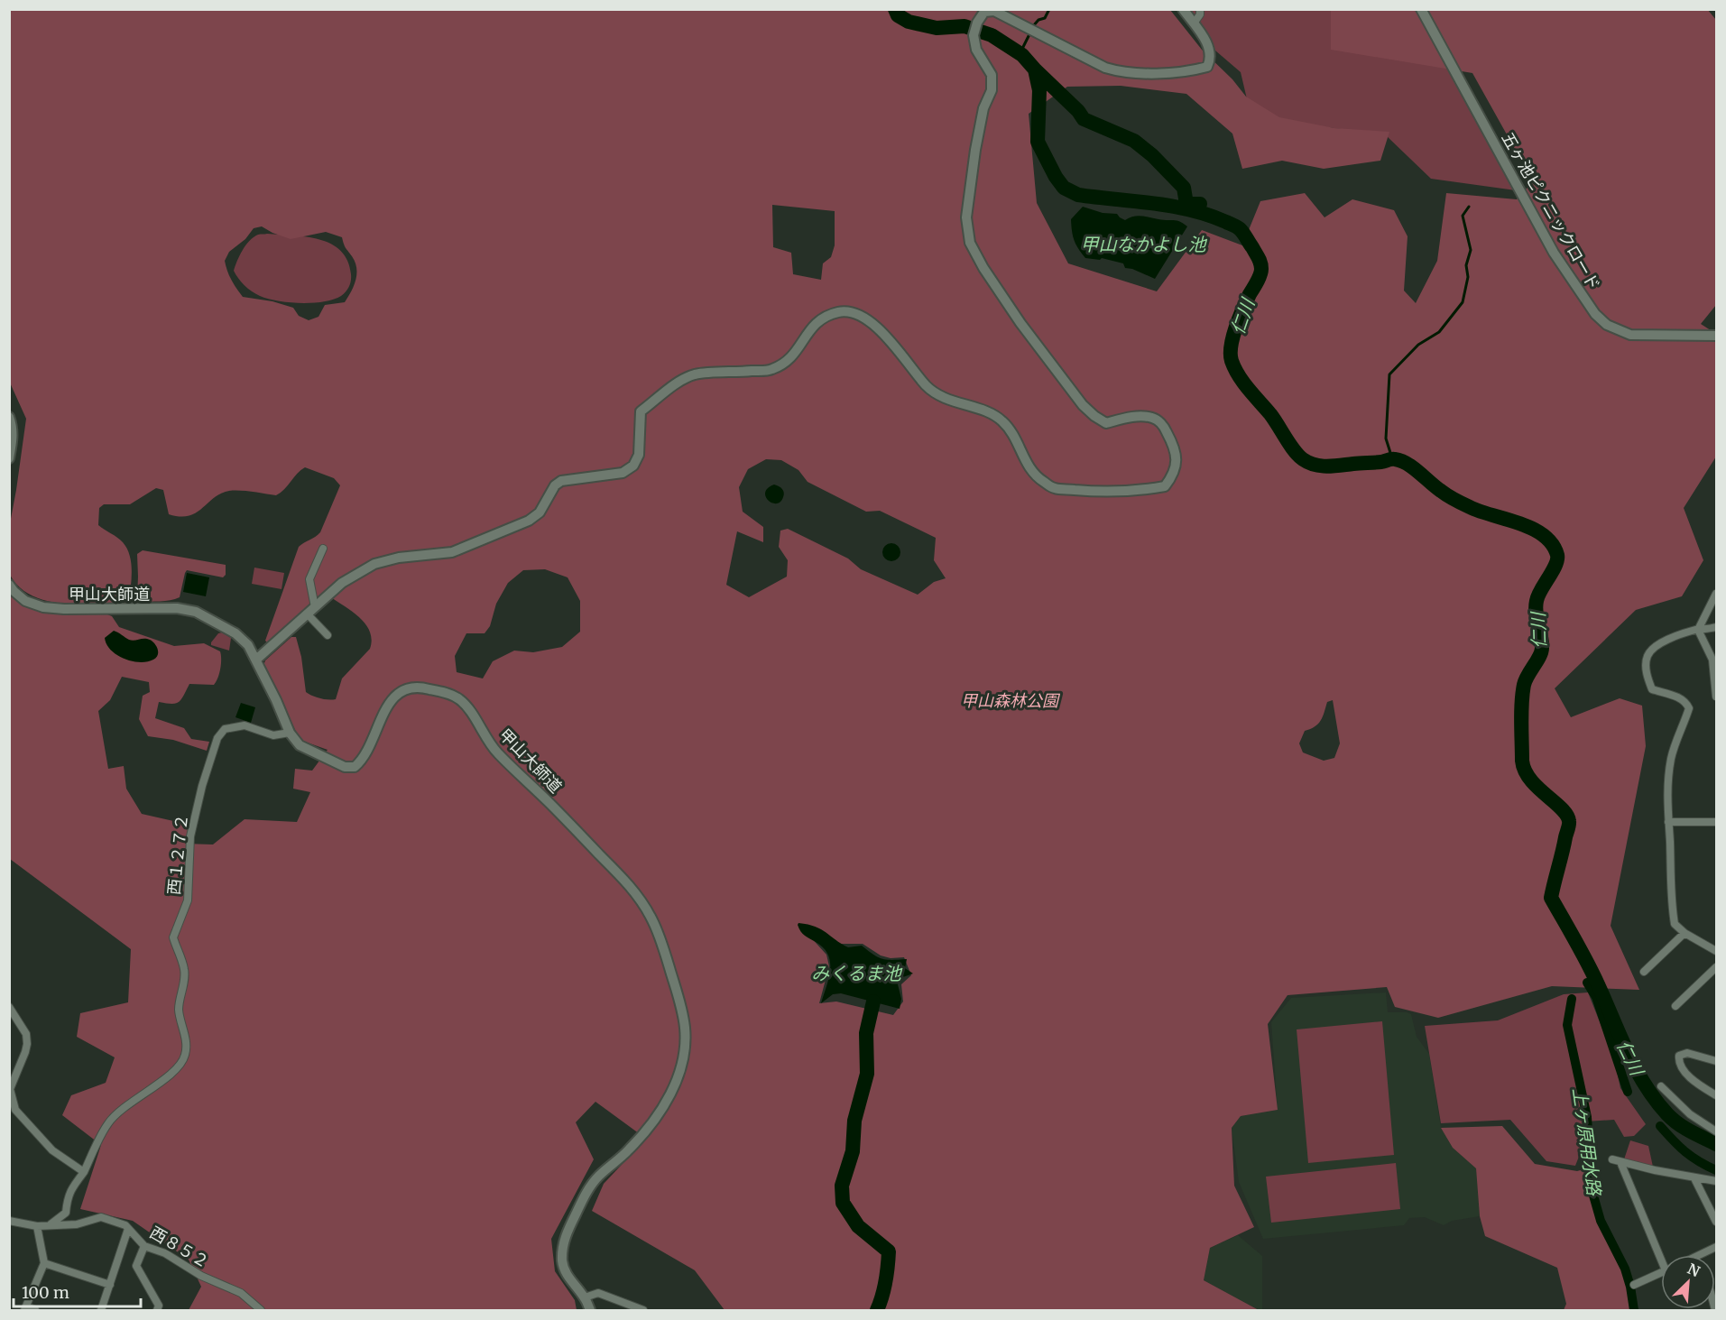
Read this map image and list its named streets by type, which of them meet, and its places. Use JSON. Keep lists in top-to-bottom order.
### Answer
{
  "streets": {
    "street": [
      "五ヶ池ピクニックロード",
      "甲山大師道",
      "西１２７２",
      "西８５２"
    ]
  },
  "crossings": [
    ["甲山大師道", "西１２７２"],
    ["西１２７２", "西８５２"]
  ],
  "water": [
    "甲山なかよし池",
    "仁川",
    "みくるま池",
    "上ヶ原用水路"
  ],
  "parks": ["甲山森林公園"],
  "scale_bar": "100 m",
  "north": "top right"
}
